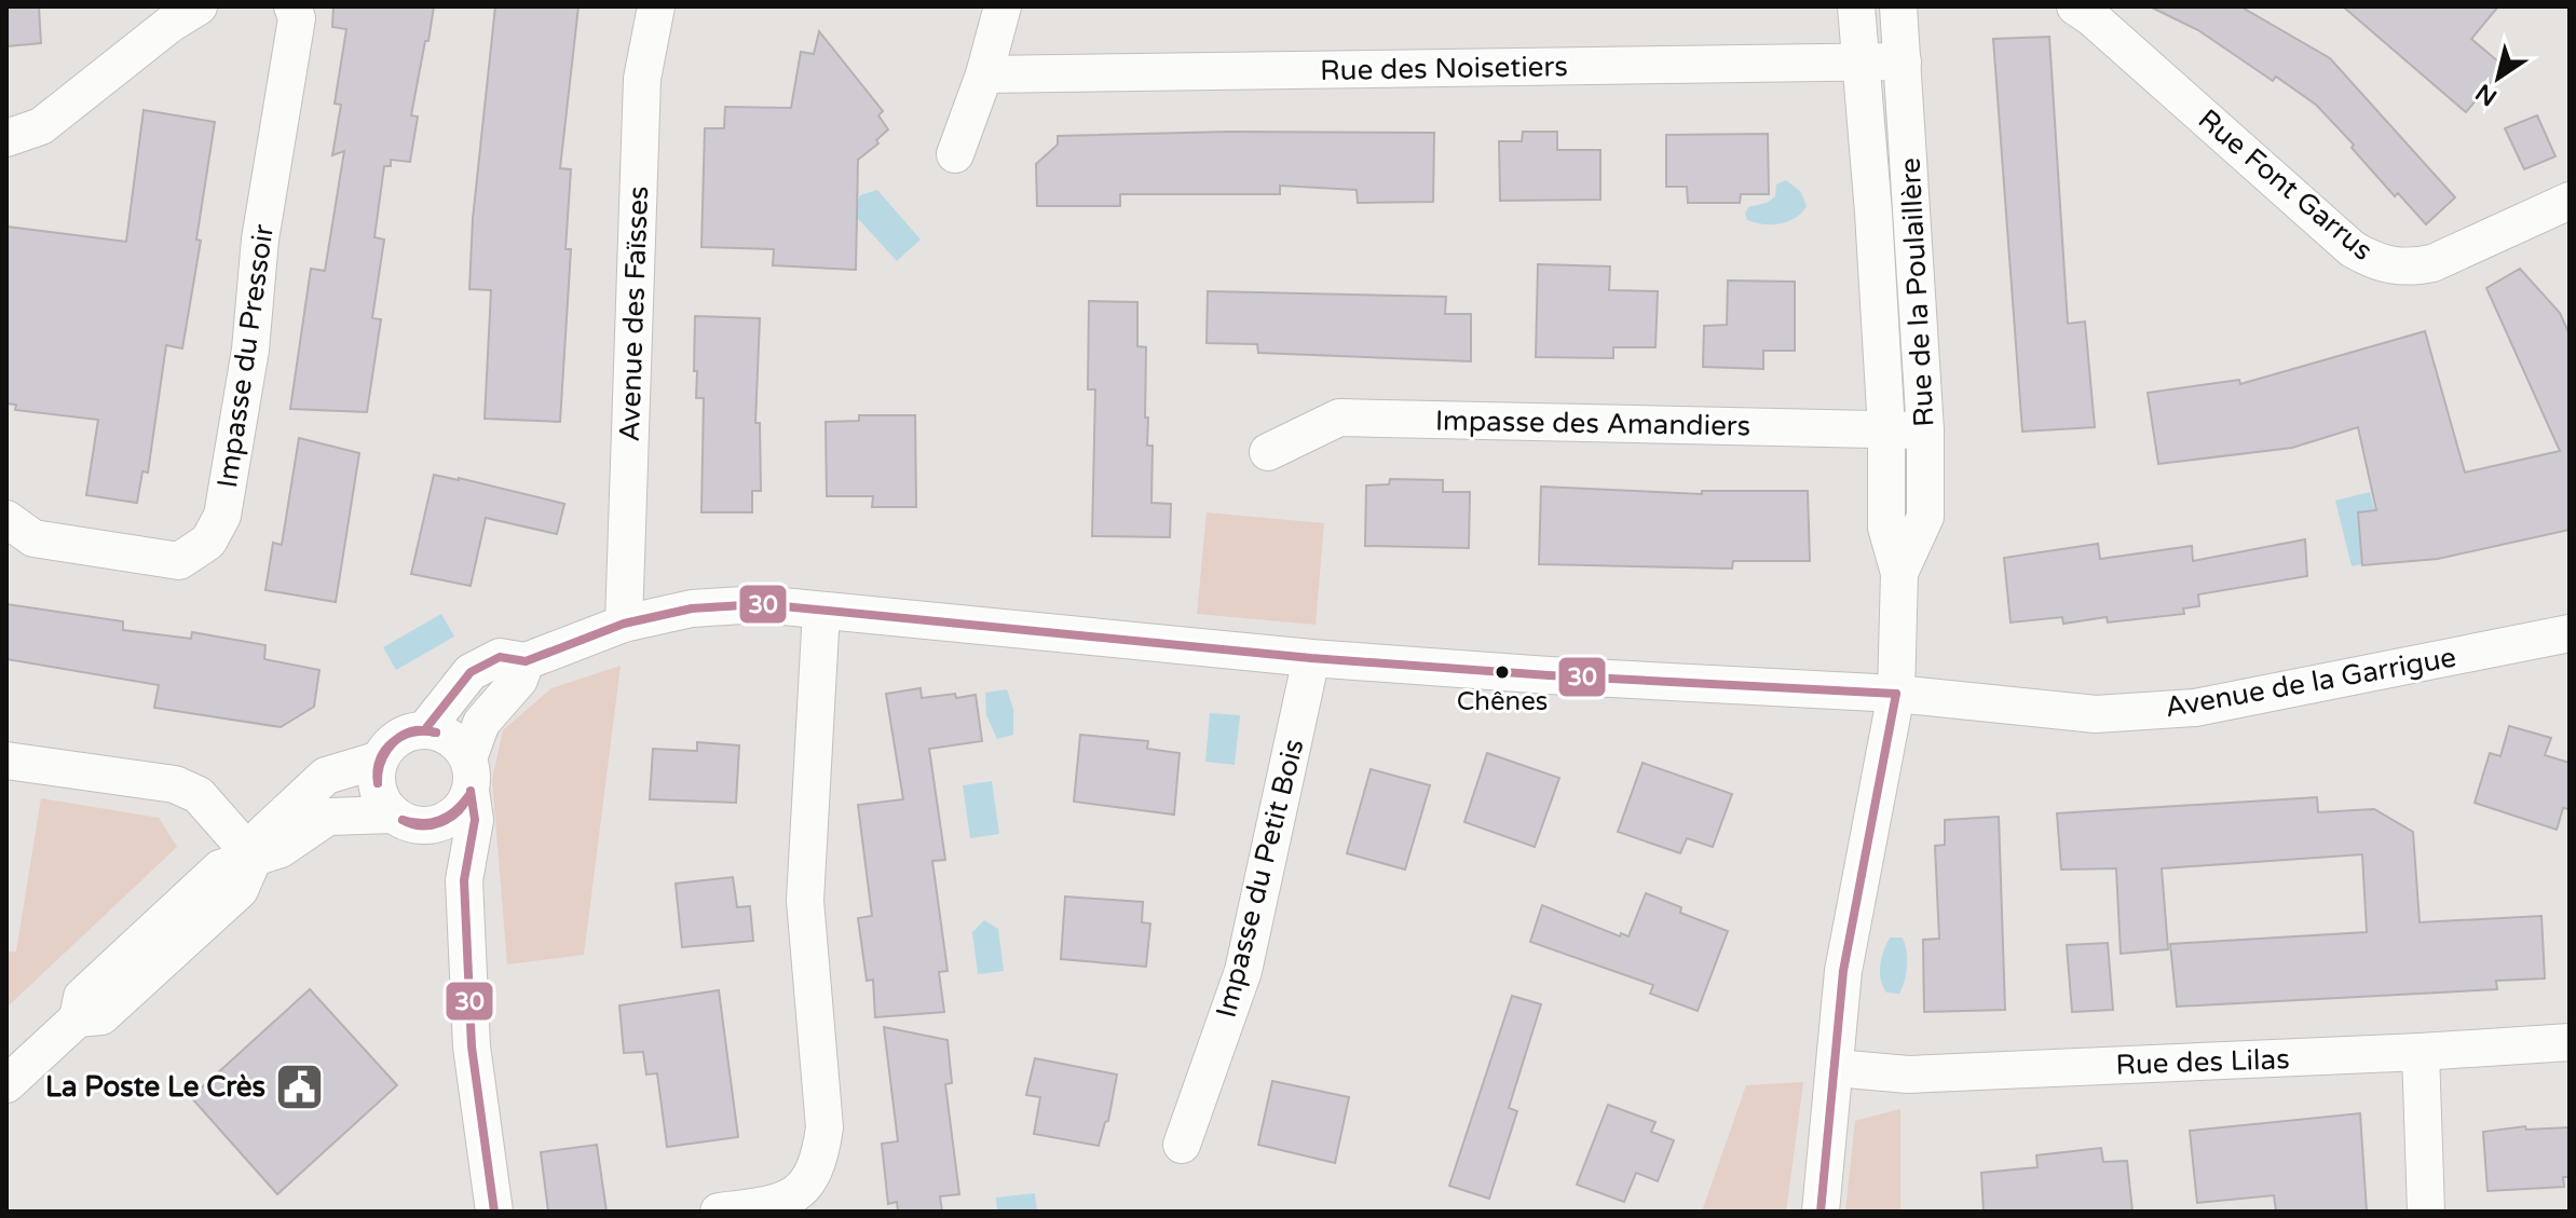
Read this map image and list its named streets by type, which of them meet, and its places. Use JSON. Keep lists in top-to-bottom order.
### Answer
{
  "streets": {
    "street": [
      "Rue des Noisetiers",
      "Rue Font Garrus",
      "Rue de la Poulaillère",
      "Avenue des Faïsses",
      "Impasse du Pressoir",
      "Impasse des Amandiers",
      "Avenue de la Garrigue",
      "Impasse du Petit Bois",
      "Rue des Lilas"
    ]
  },
  "crossings": [
    ["Rue des Noisetiers", "Rue de la Poulaillère"],
    ["Rue de la Poulaillère", "Impasse des Amandiers"],
    ["Rue de la Poulaillère", "Avenue de la Garrigue"],
    ["Rue de la Poulaillère", "Rue des Lilas"],
    ["Avenue des Faïsses", "Avenue de la Garrigue"],
    ["Avenue de la Garrigue", "Impasse du Petit Bois"]
  ],
  "places": {
    "other": ["Chênes"],
    "public building": ["La Poste Le Crès"]
  },
  "lines": ["transit line 30"],
  "north": "bottom left"
}
